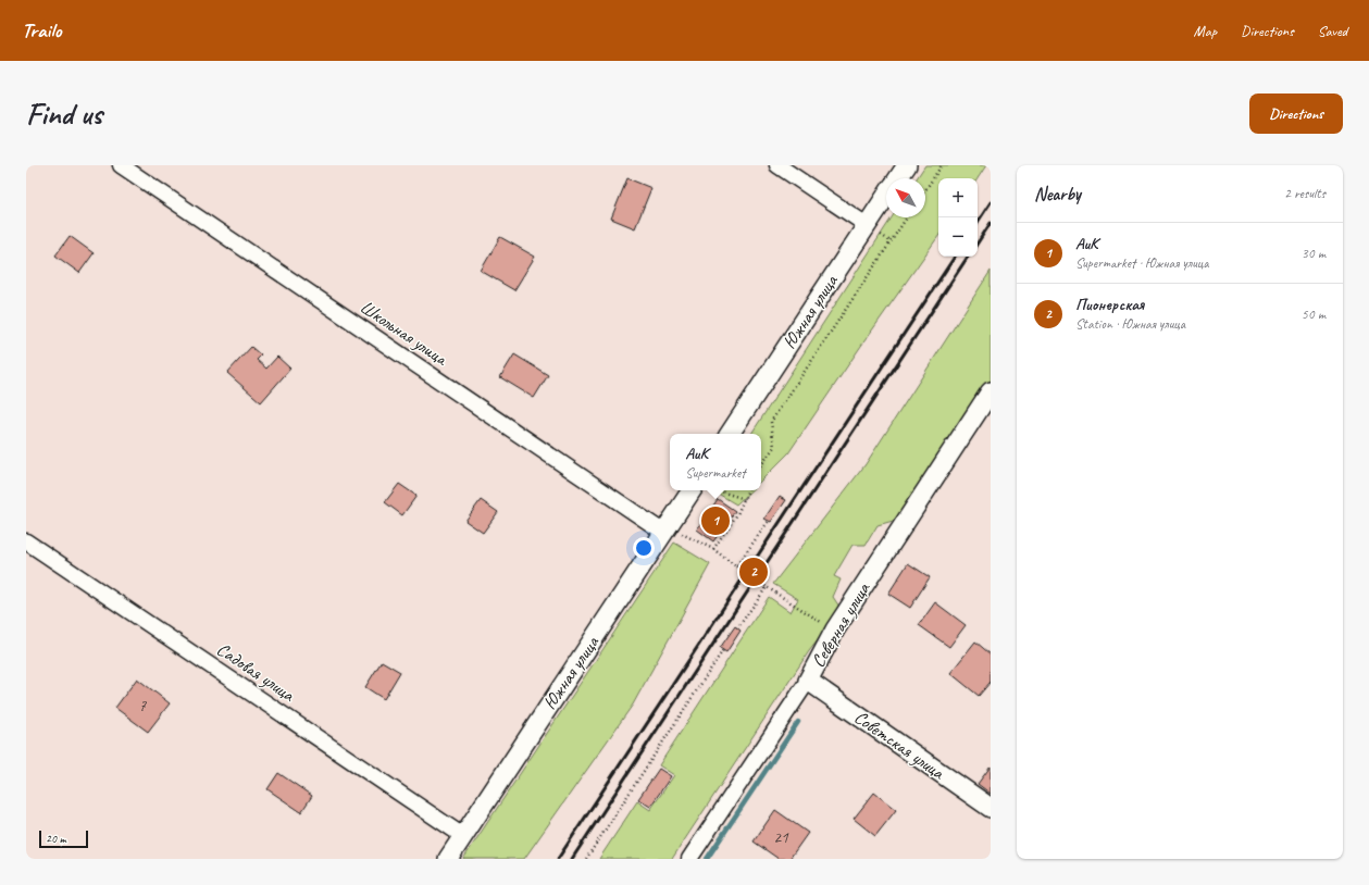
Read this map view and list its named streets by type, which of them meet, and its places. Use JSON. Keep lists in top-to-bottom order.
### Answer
{
  "streets": {
    "street": [
      "Южная улица",
      "Школьная улица",
      "Северная улица",
      "Садовая улица",
      "Советская улица"
    ]
  },
  "crossings": [
    ["Южная улица", "Школьная улица"],
    ["Южная улица", "Садовая улица"],
    ["Северная улица", "Советская улица"]
  ],
  "house_numbers": ["7", "21"],
  "scale_bar": "20 m",
  "north": "top left",
  "page": {
    "header": "Trailo",
    "nav": ["Map", "Directions", "Saved"],
    "buttons": "Directions",
    "title": "Find us",
    "heading": ["Nearby", "2 results"],
    "map_buttons": ["+", "−"],
    "list": [
      {
        "mark": "1",
        "name": "АиК",
        "note": "Supermarket · Южная улица",
        "value": "30 m"
      },
      {
        "mark": "2",
        "name": "Пионерская",
        "note": "Station · Южная улица",
        "value": "50 m"
      }
    ],
    "popup": ["АиК", "Supermarket"],
    "pins": ["1", "2"],
    "scale": "20 m"
  }
}
